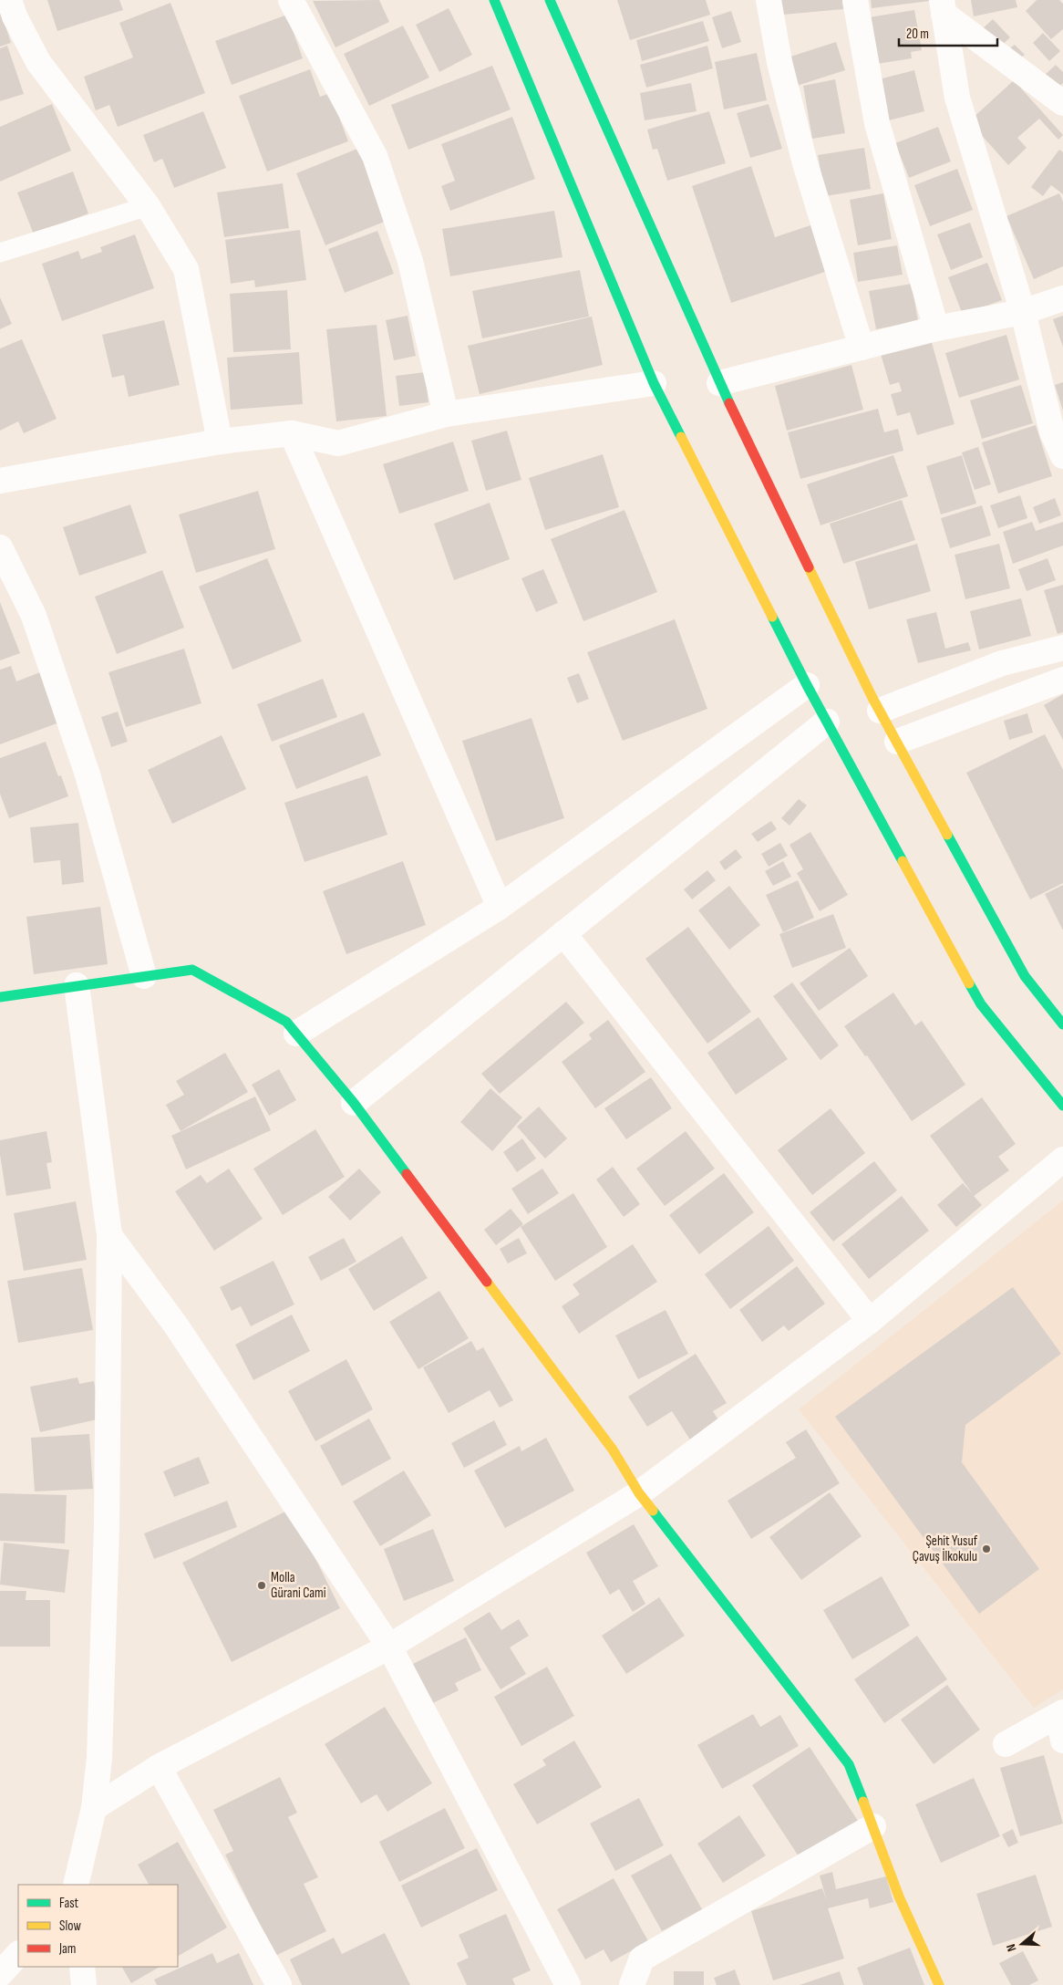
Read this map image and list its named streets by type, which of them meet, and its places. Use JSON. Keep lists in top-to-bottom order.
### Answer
{
  "places": ["Şehit Yusuf Çavuş İlkokulu", "Molla Gürani Cami"],
  "legend": ["Fast", "Slow", "Jam"],
  "scale_bar": "20 m",
  "north": "left"
}
